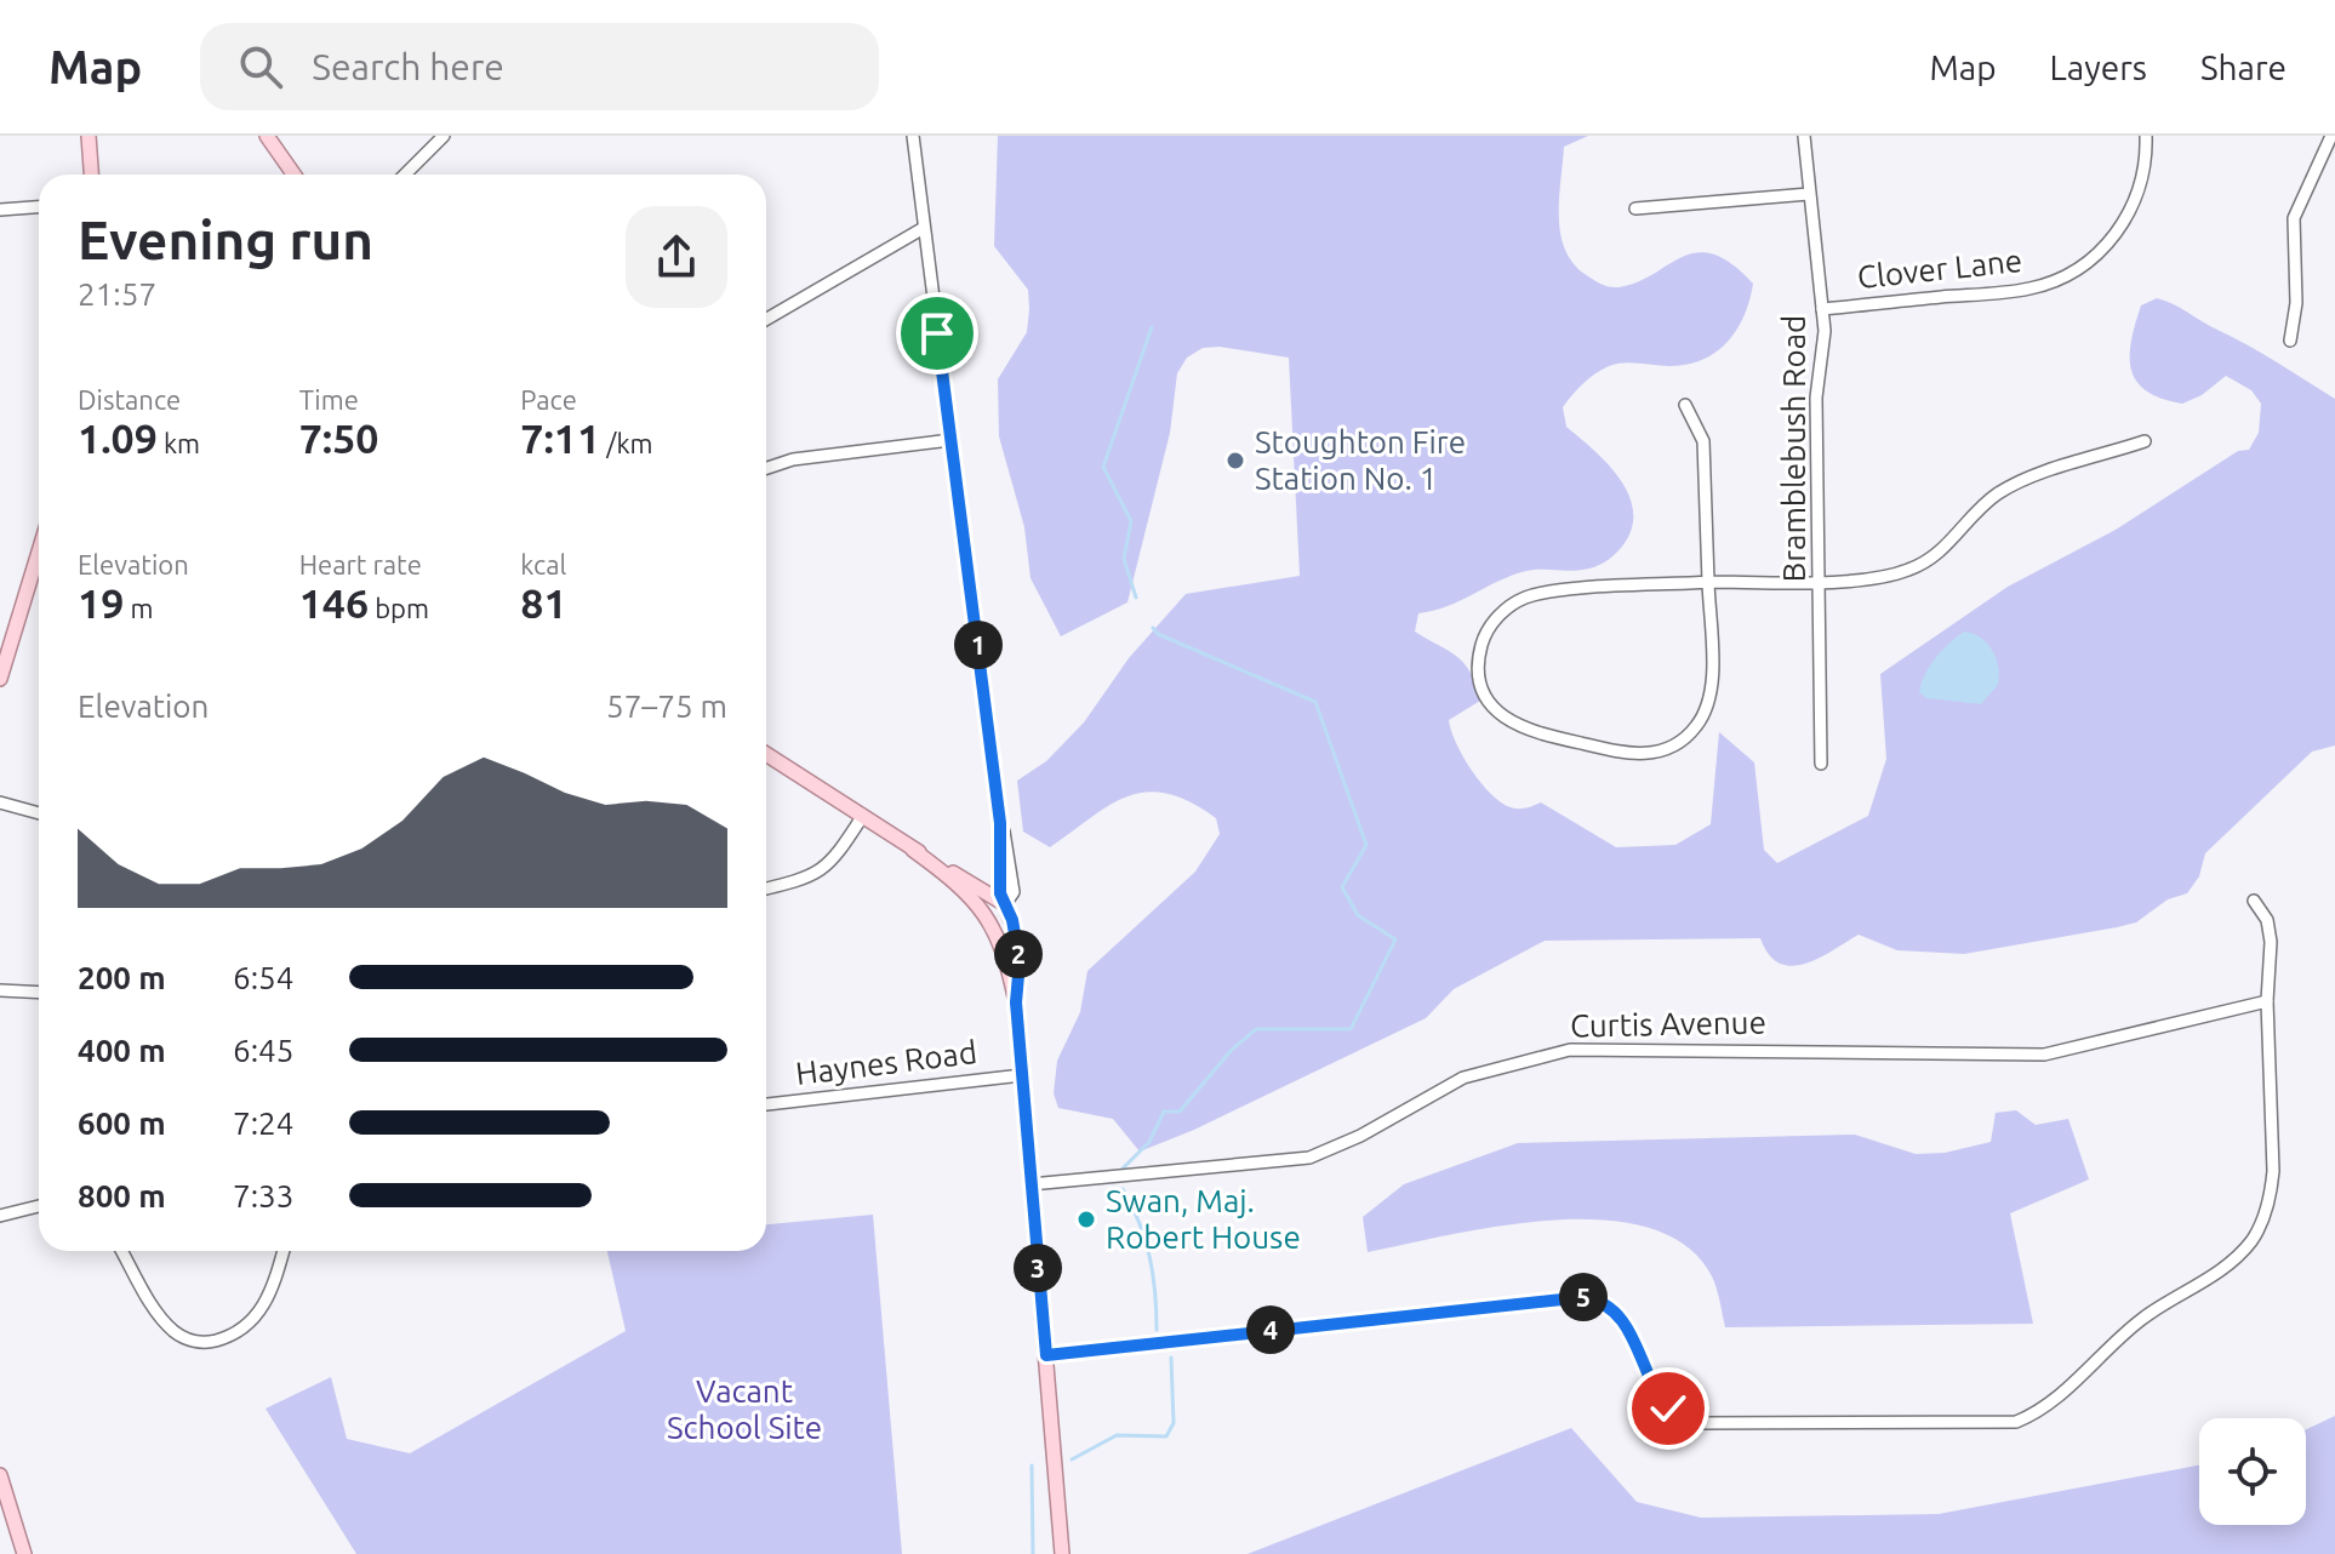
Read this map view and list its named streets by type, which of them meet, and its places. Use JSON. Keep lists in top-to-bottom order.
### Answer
{
  "streets": {
    "street": [
      "Clover Lane",
      "Bramblebush Road",
      "Curtis Avenue",
      "Haynes Road"
    ]
  },
  "crossings": [
    ["Clover Lane", "Bramblebush Road"]
  ],
  "parks": ["Vacant School Site"],
  "places": ["Stoughton Fire Station No. 1", "Swan, Maj. Robert House"],
  "page": {
    "header": "Map",
    "search": "Search here",
    "nav": ["Map", "Layers", "Share"],
    "heading": ["Evening run", "21:57"],
    "stats": [
      ["Distance", "1.09 km"],
      ["Time", "7:50"],
      ["Pace", "7:11 /km"],
      ["Elevation", "19 m"],
      ["Heart rate", "146 bpm"],
      ["kcal", "81"]
    ],
    "pins": [
      "1",
      "2",
      "3",
      "5",
      "4"
    ],
    "chart": ["Elevation", "57–75 m"],
    "list": [
      {
        "name": "200 m",
        "note": "6:54"
      },
      {
        "name": "400 m",
        "note": "6:45"
      },
      {
        "name": "600 m",
        "note": "7:24"
      },
      {
        "name": "800 m",
        "note": "7:33"
      }
    ]
  }
}
